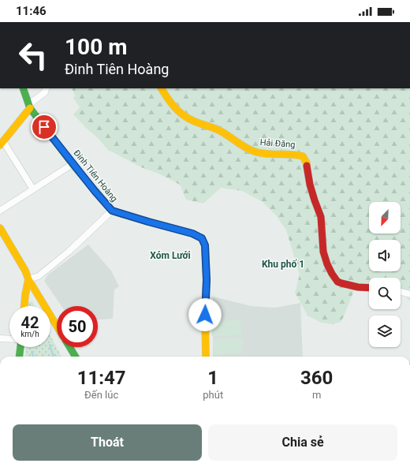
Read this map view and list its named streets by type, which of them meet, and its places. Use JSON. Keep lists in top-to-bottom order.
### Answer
{
  "streets": {
    "main road": ["Hải Đăng", "Đinh Tiên Hoàng"]
  },
  "districts": ["Xóm Lưới", "Khu phố 1"],
  "north": "bottom left",
  "page": {
    "status": "11:46",
    "turn": ["100 m", "Đinh Tiên Hoàng"],
    "speed": "42 km/h",
    "limit": "50",
    "eta": [
      "11:47",
      "Đến lúc",
      "1",
      "phút",
      "360",
      "m"
    ],
    "buttons": ["Thoát", "Chia sẻ"]
  }
}
